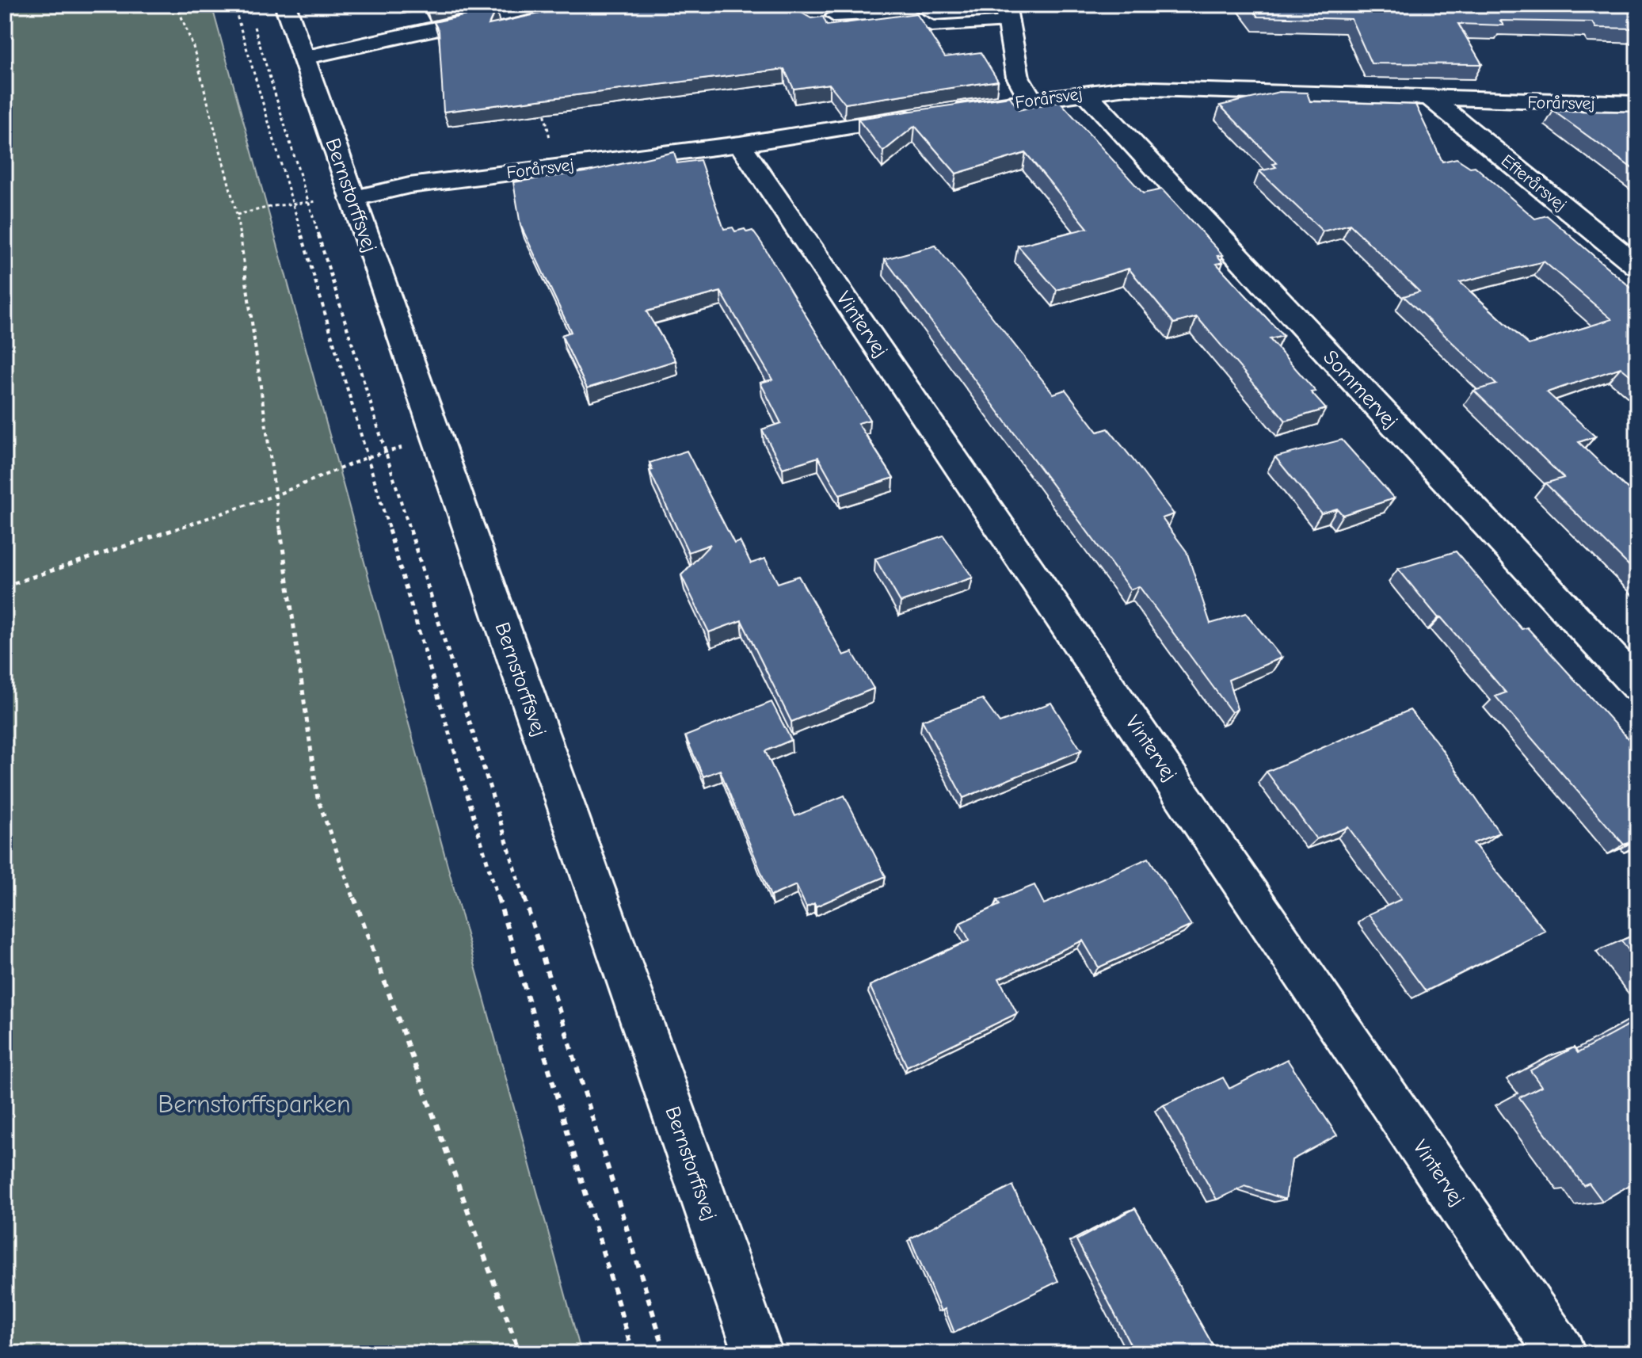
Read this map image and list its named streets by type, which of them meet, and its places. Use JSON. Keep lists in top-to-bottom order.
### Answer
{
  "streets": {
    "street": [
      "Forårsvej",
      "Efterårsvej",
      "Bernstorffsvej",
      "Vintervej",
      "Sommervej"
    ]
  },
  "crossings": [
    ["Forårsvej", "Efterårsvej"],
    ["Forårsvej", "Bernstorffsvej"],
    ["Forårsvej", "Vintervej"],
    ["Forårsvej", "Sommervej"]
  ],
  "parks": ["Bernstorffsparken"]
}
